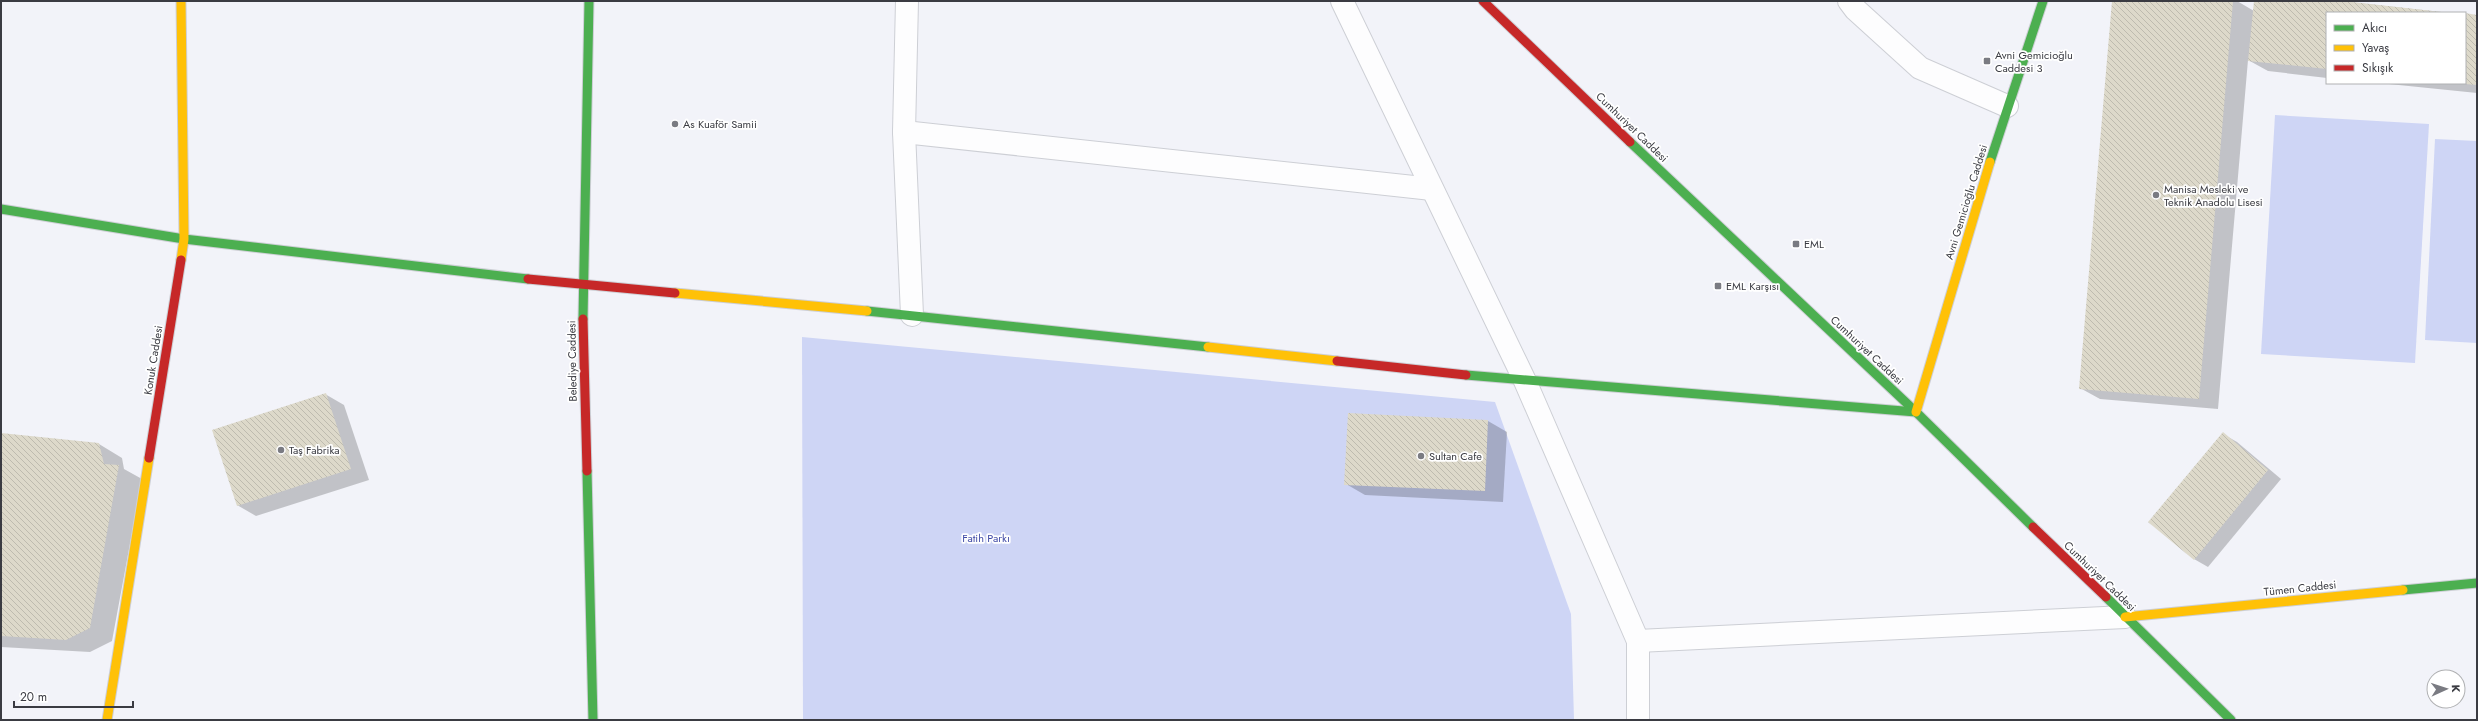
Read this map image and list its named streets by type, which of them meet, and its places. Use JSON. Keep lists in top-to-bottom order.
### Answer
{
  "streets": {
    "street": [
      "Cumhuriyet Caddesi",
      "Avni Gemicioğlu Caddesi",
      "Konuk Caddesi",
      "Belediye Caddesi",
      "Tümen Caddesi"
    ]
  },
  "crossings": [
    ["Cumhuriyet Caddesi", "Avni Gemicioğlu Caddesi"],
    ["Cumhuriyet Caddesi", "Tümen Caddesi"]
  ],
  "parks": ["Fatih Parkı"],
  "places": {
    "transit": ["Avni Gemicioğlu Caddesi 3", "EML", "EML Karşısı"],
    "other": [
      "As Kuaför Samii",
      "Manisa Mesleki ve Teknik Anadolu Lisesi",
      "Taş Fabrika",
      "Sultan Cafe"
    ]
  },
  "legend": ["Akıcı", "Yavaş", "Sıkışık"],
  "scale_bar": "20 m",
  "north": "right"
}
